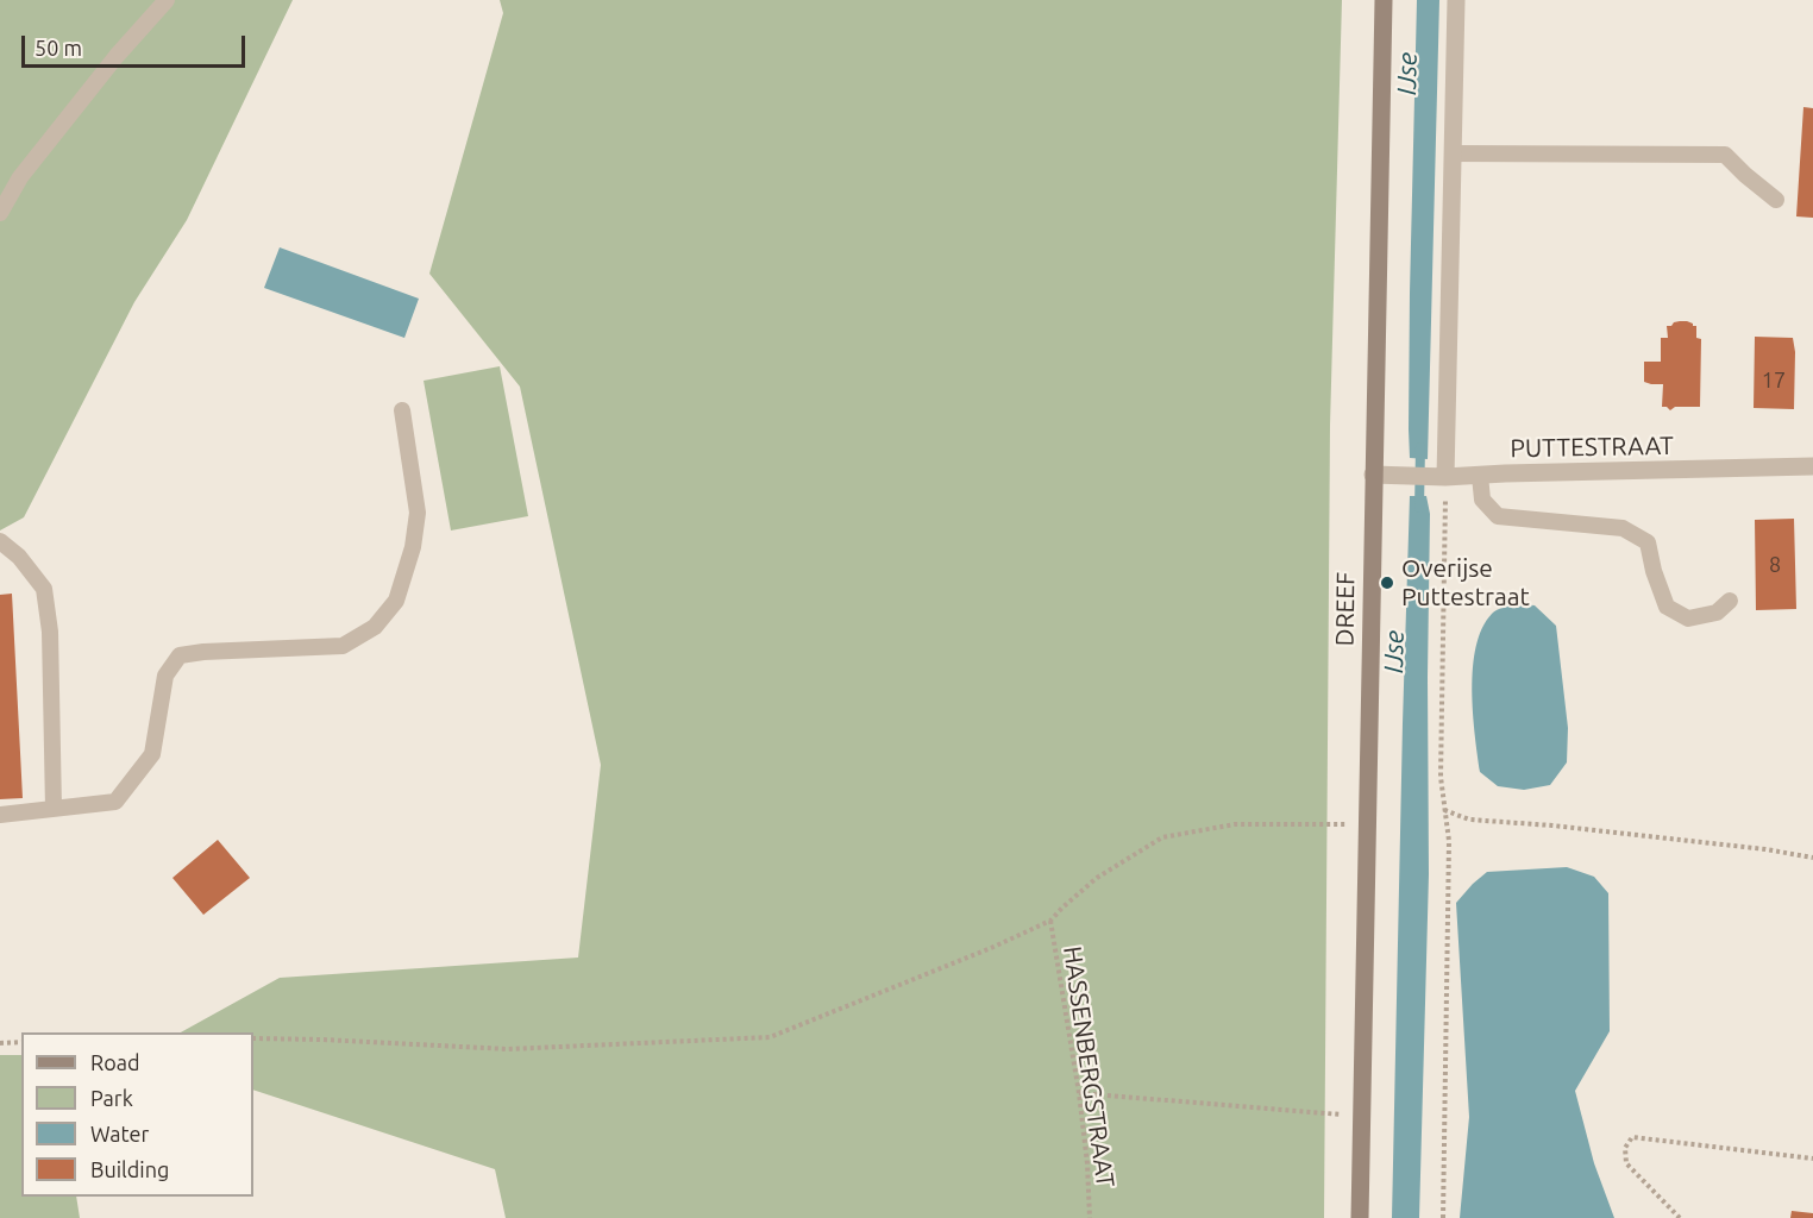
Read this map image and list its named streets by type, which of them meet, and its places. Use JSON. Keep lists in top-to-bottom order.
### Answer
{
  "streets": {
    "main road": ["DREEF"],
    "street": ["PUTTESTRAAT"],
    "path": ["HASSENBERGSTRAAT"]
  },
  "crossings": [
    ["PUTTESTRAAT", "DREEF"]
  ],
  "water": ["IJse"],
  "places": ["Overijse Puttestraat"],
  "house_numbers": ["17", "8"],
  "legend": [
    "Road",
    "Park",
    "Water",
    "Building"
  ],
  "scale_bar": "50 m"
}
